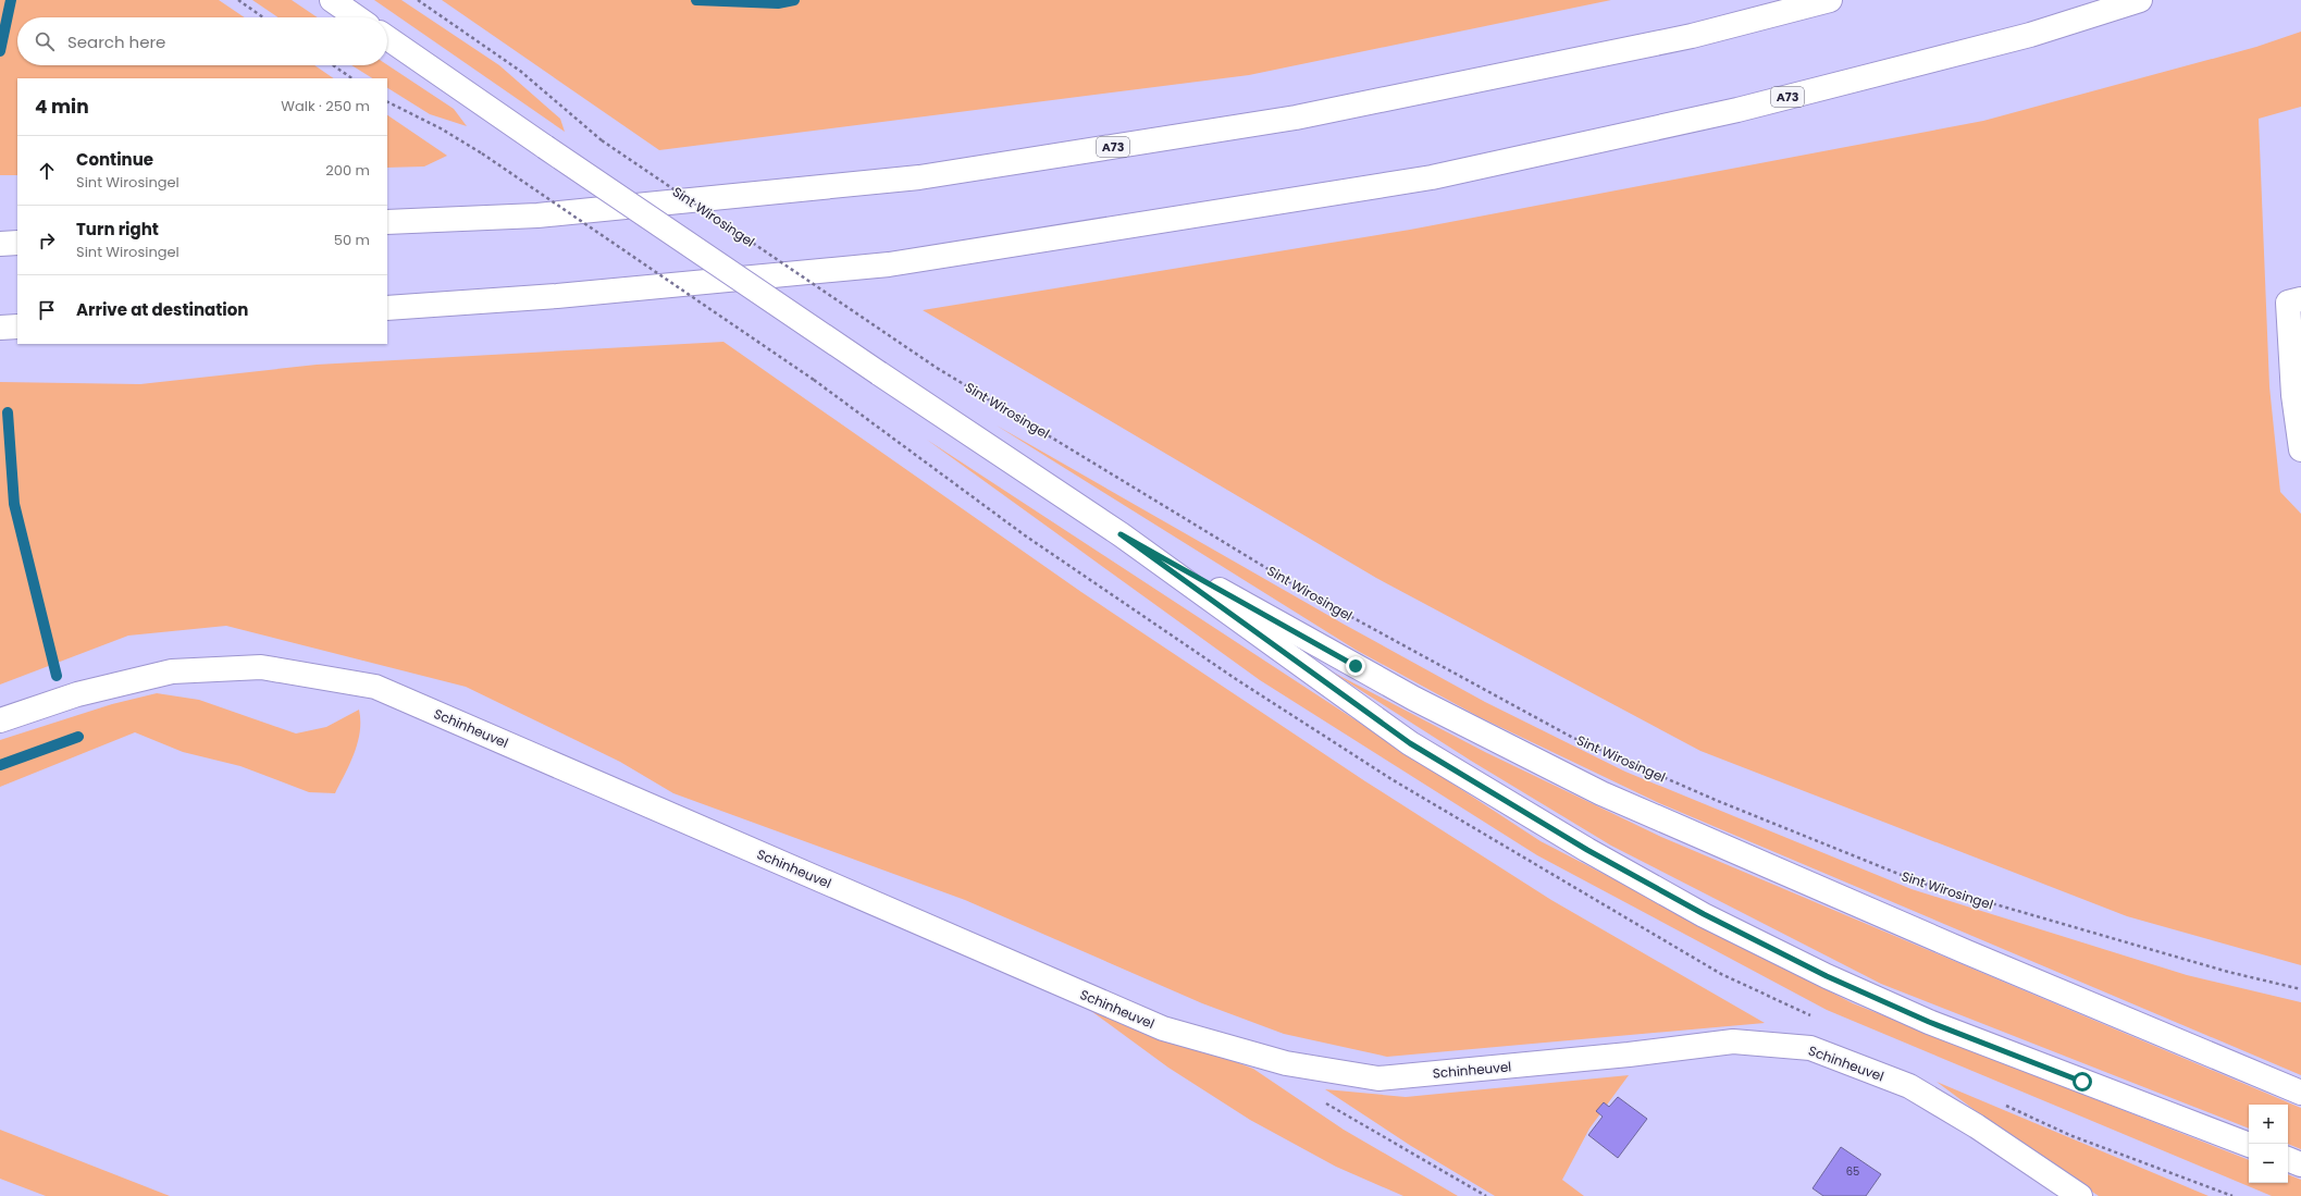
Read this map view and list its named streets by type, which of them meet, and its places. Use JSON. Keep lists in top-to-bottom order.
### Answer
{
  "streets": {
    "main road": ["A73", "Schinheuvel"],
    "path": ["Sint Wirosingel"]
  },
  "house_numbers": ["65"],
  "page": {
    "search": "Search here",
    "heading": ["4 min", "Walk · 250 m"],
    "list": [
      ["Continue", "Sint Wirosingel", "200 m"],
      ["Turn right", "Sint Wirosingel", "50 m"],
      "Arrive at destination"
    ],
    "map_buttons": ["+", "−"]
  }
}
